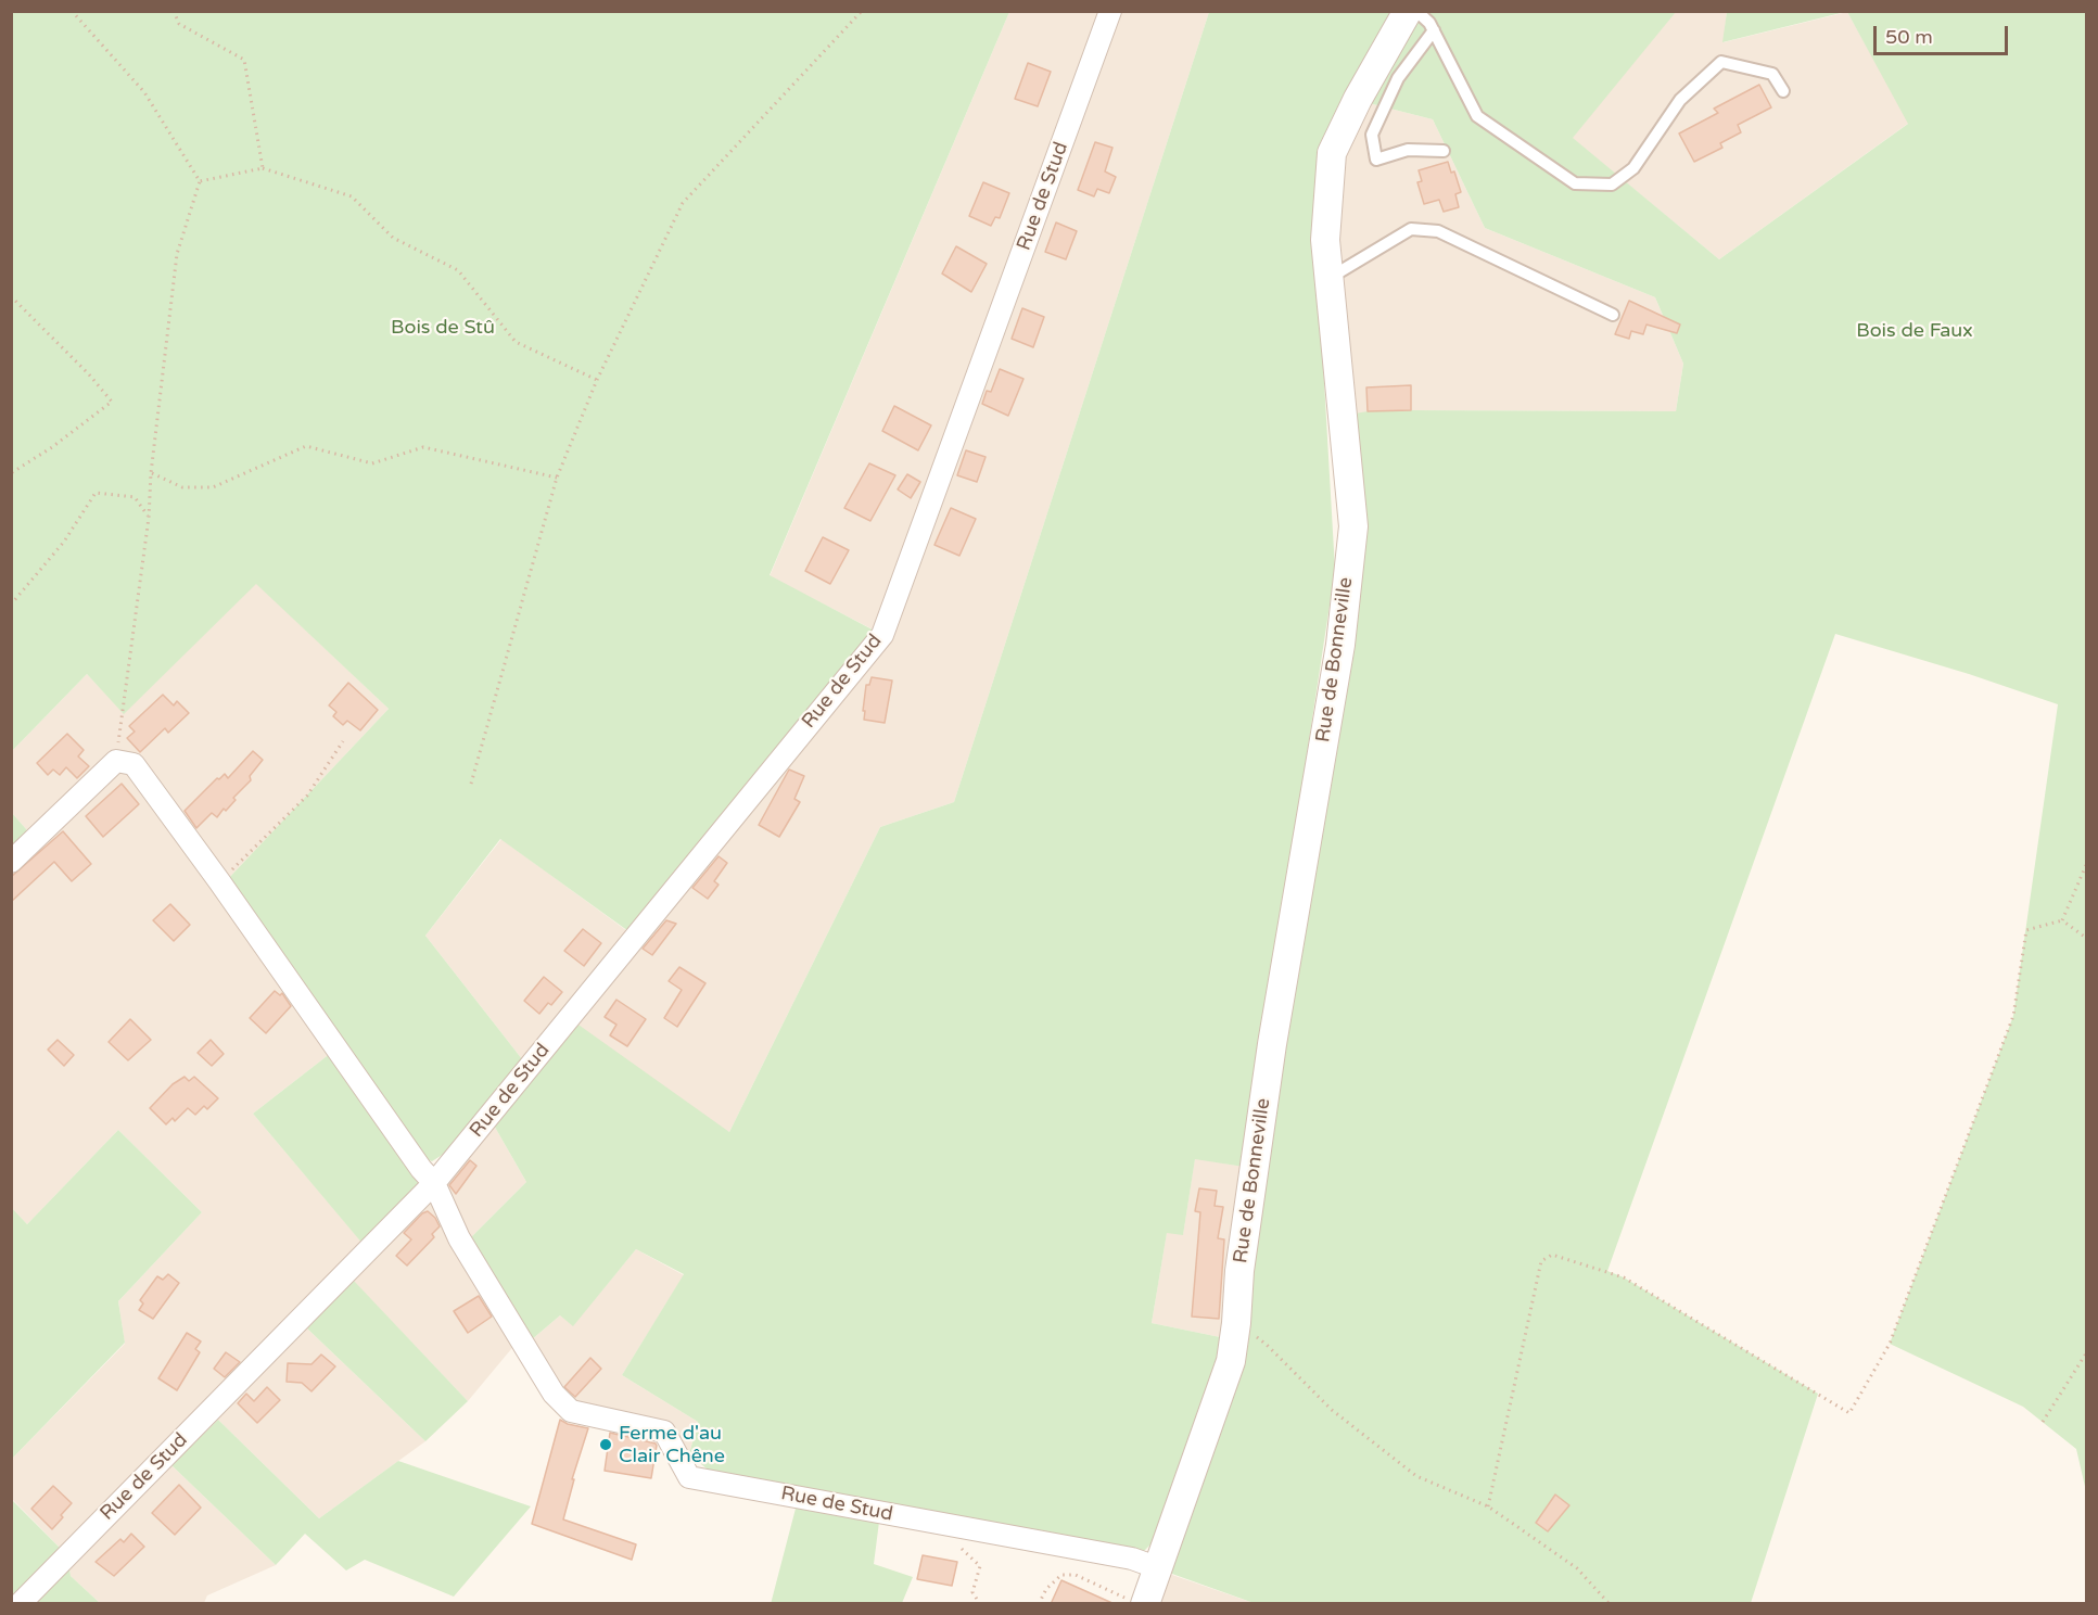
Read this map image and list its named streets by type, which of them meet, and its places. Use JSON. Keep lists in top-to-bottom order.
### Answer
{
  "streets": {
    "street": ["Rue de Stud", "Rue de Bonneville"]
  },
  "crossings": [
    ["Rue de Stud", "Rue de Bonneville"]
  ],
  "parks": ["Bois de Stû", "Bois de Faux"],
  "places": ["Ferme d'au Clair Chêne"],
  "scale_bar": "50 m"
}
